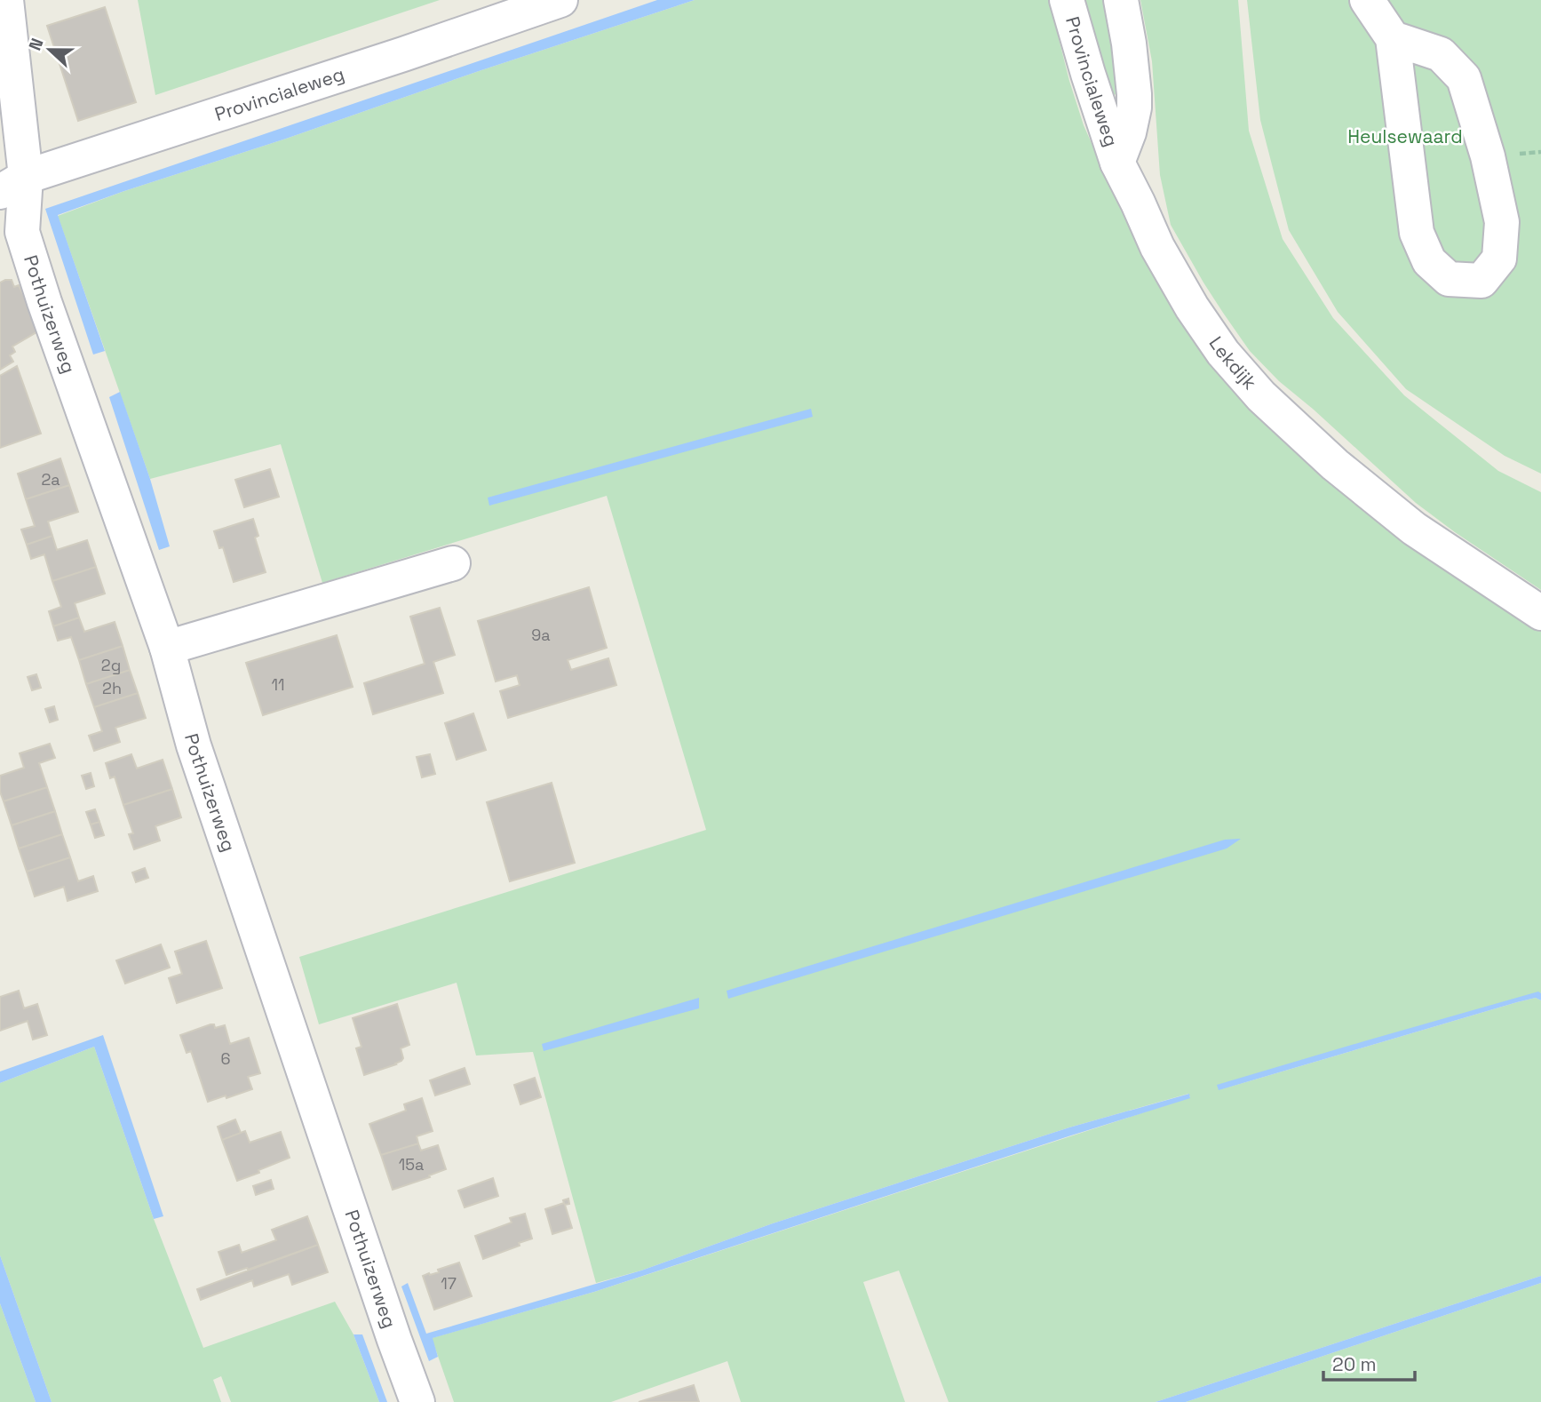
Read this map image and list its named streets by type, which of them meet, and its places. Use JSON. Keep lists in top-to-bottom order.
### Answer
{
  "streets": {
    "street": ["Provincialeweg", "Pothuizerweg", "Lekdijk"]
  },
  "crossings": [
    ["Provincialeweg", "Pothuizerweg"],
    ["Provincialeweg", "Lekdijk"]
  ],
  "parks": ["Heulsewaard"],
  "house_numbers": [
    "2a",
    "9a",
    "2g",
    "11",
    "2h",
    "6",
    "15a",
    "17"
  ],
  "scale_bar": "20 m",
  "north": "left"
}
